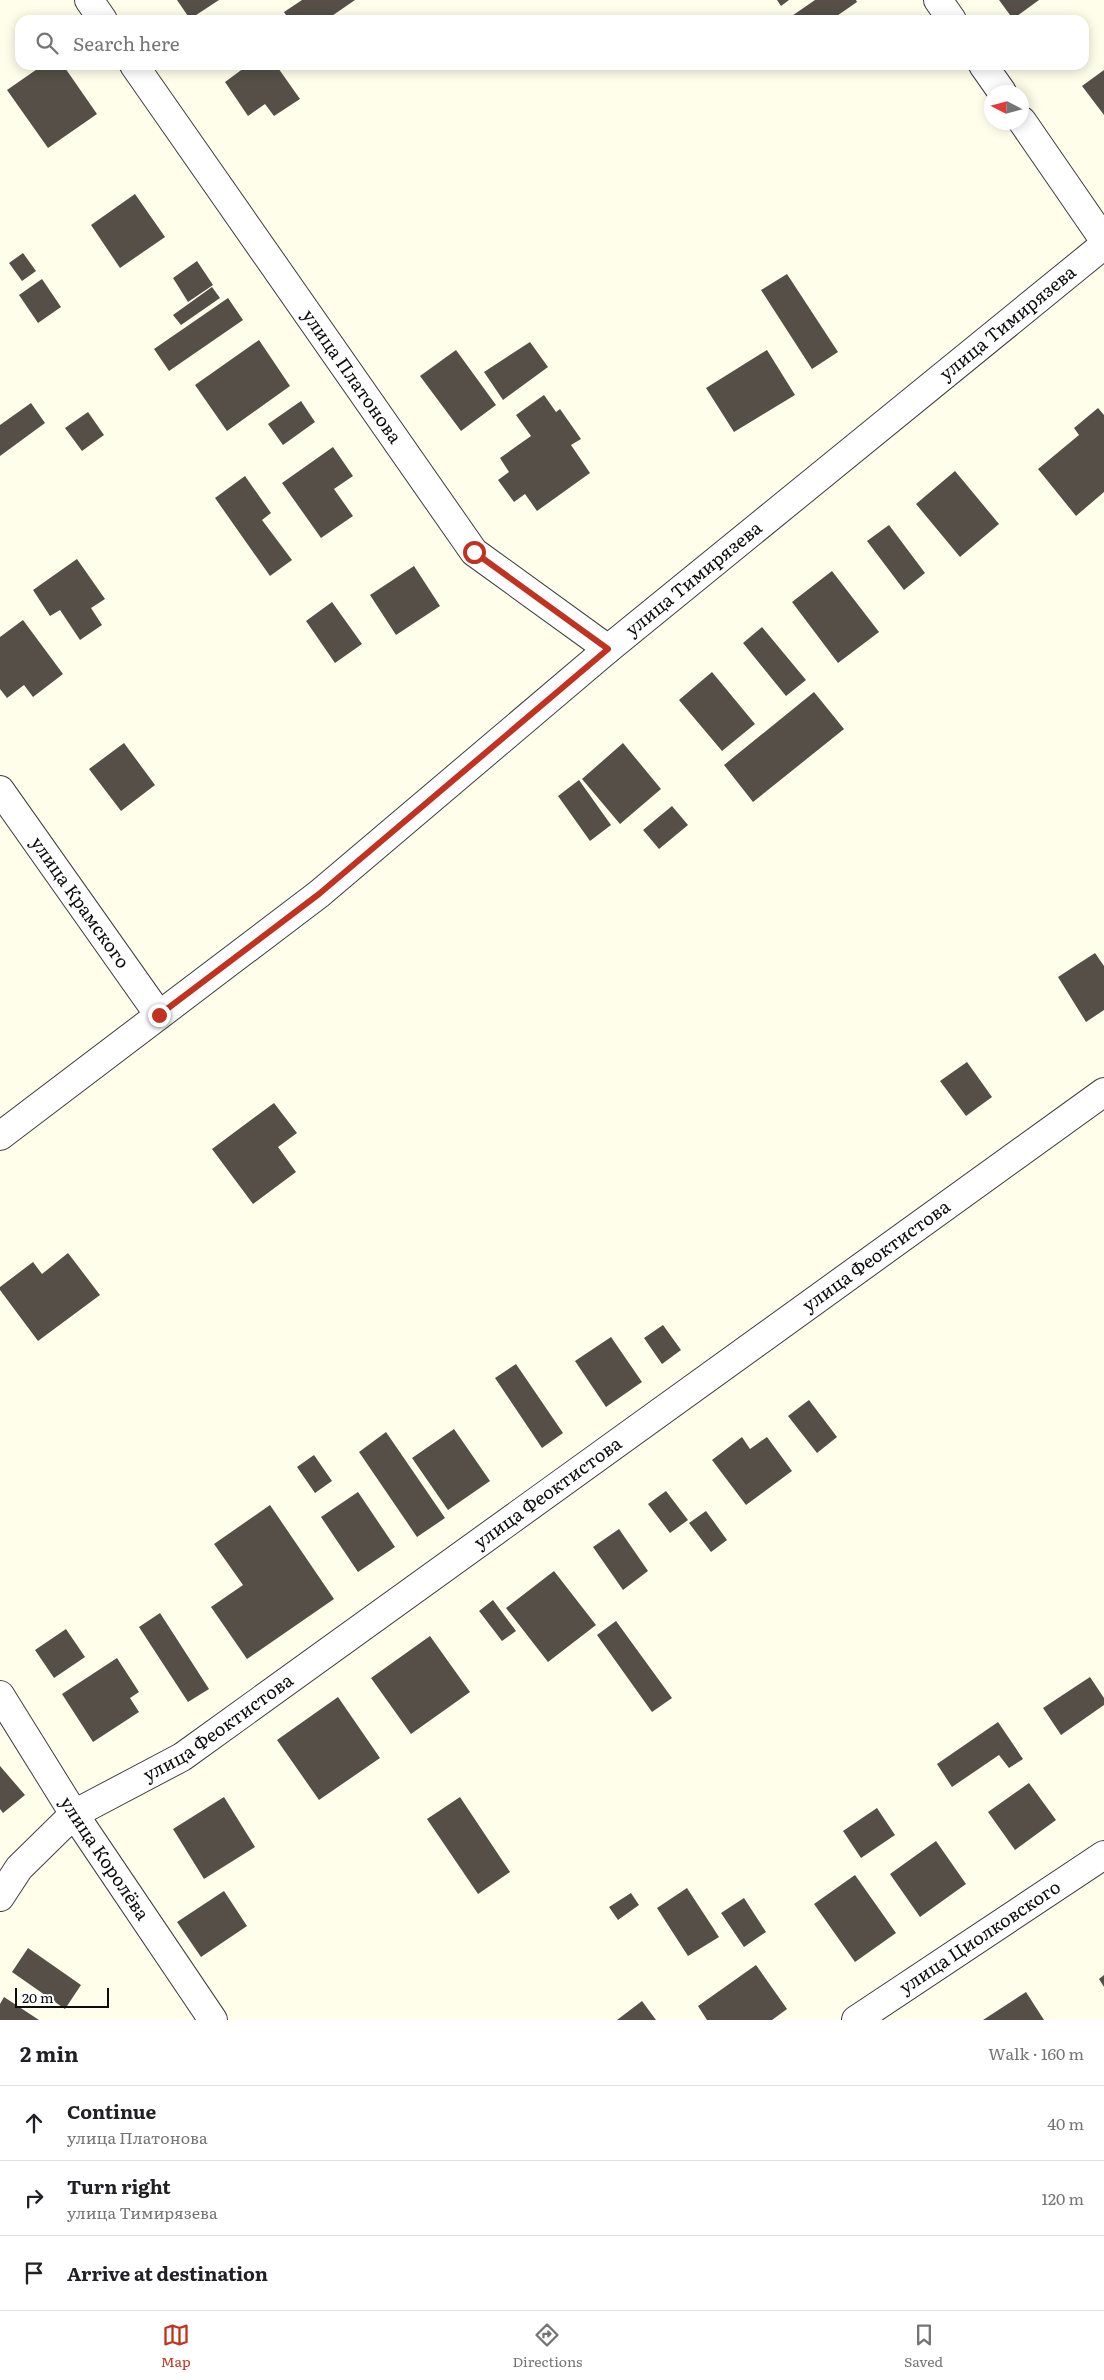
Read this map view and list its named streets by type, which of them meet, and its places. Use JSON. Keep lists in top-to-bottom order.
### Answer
{
  "streets": {
    "street": [
      "улица Тимирязева",
      "улица Платонова",
      "улица Крамского",
      "улица Феоктистова",
      "улица Королёва",
      "улица Циолковского"
    ]
  },
  "crossings": [
    ["улица Тимирязева", "улица Платонова"],
    ["улица Тимирязева", "улица Крамского"],
    ["улица Феоктистова", "улица Королёва"]
  ],
  "scale_bar": "20 m",
  "north": "left",
  "page": {
    "search": "Search here",
    "scale": "20 m",
    "heading": ["2 min", "Walk · 160 m"],
    "list": [
      ["Continue", "улица Платонова", "40 m"],
      ["Turn right", "улица Тимирязева", "120 m"],
      "Arrive at destination"
    ],
    "nav": ["Map", "Directions", "Saved"]
  }
}
